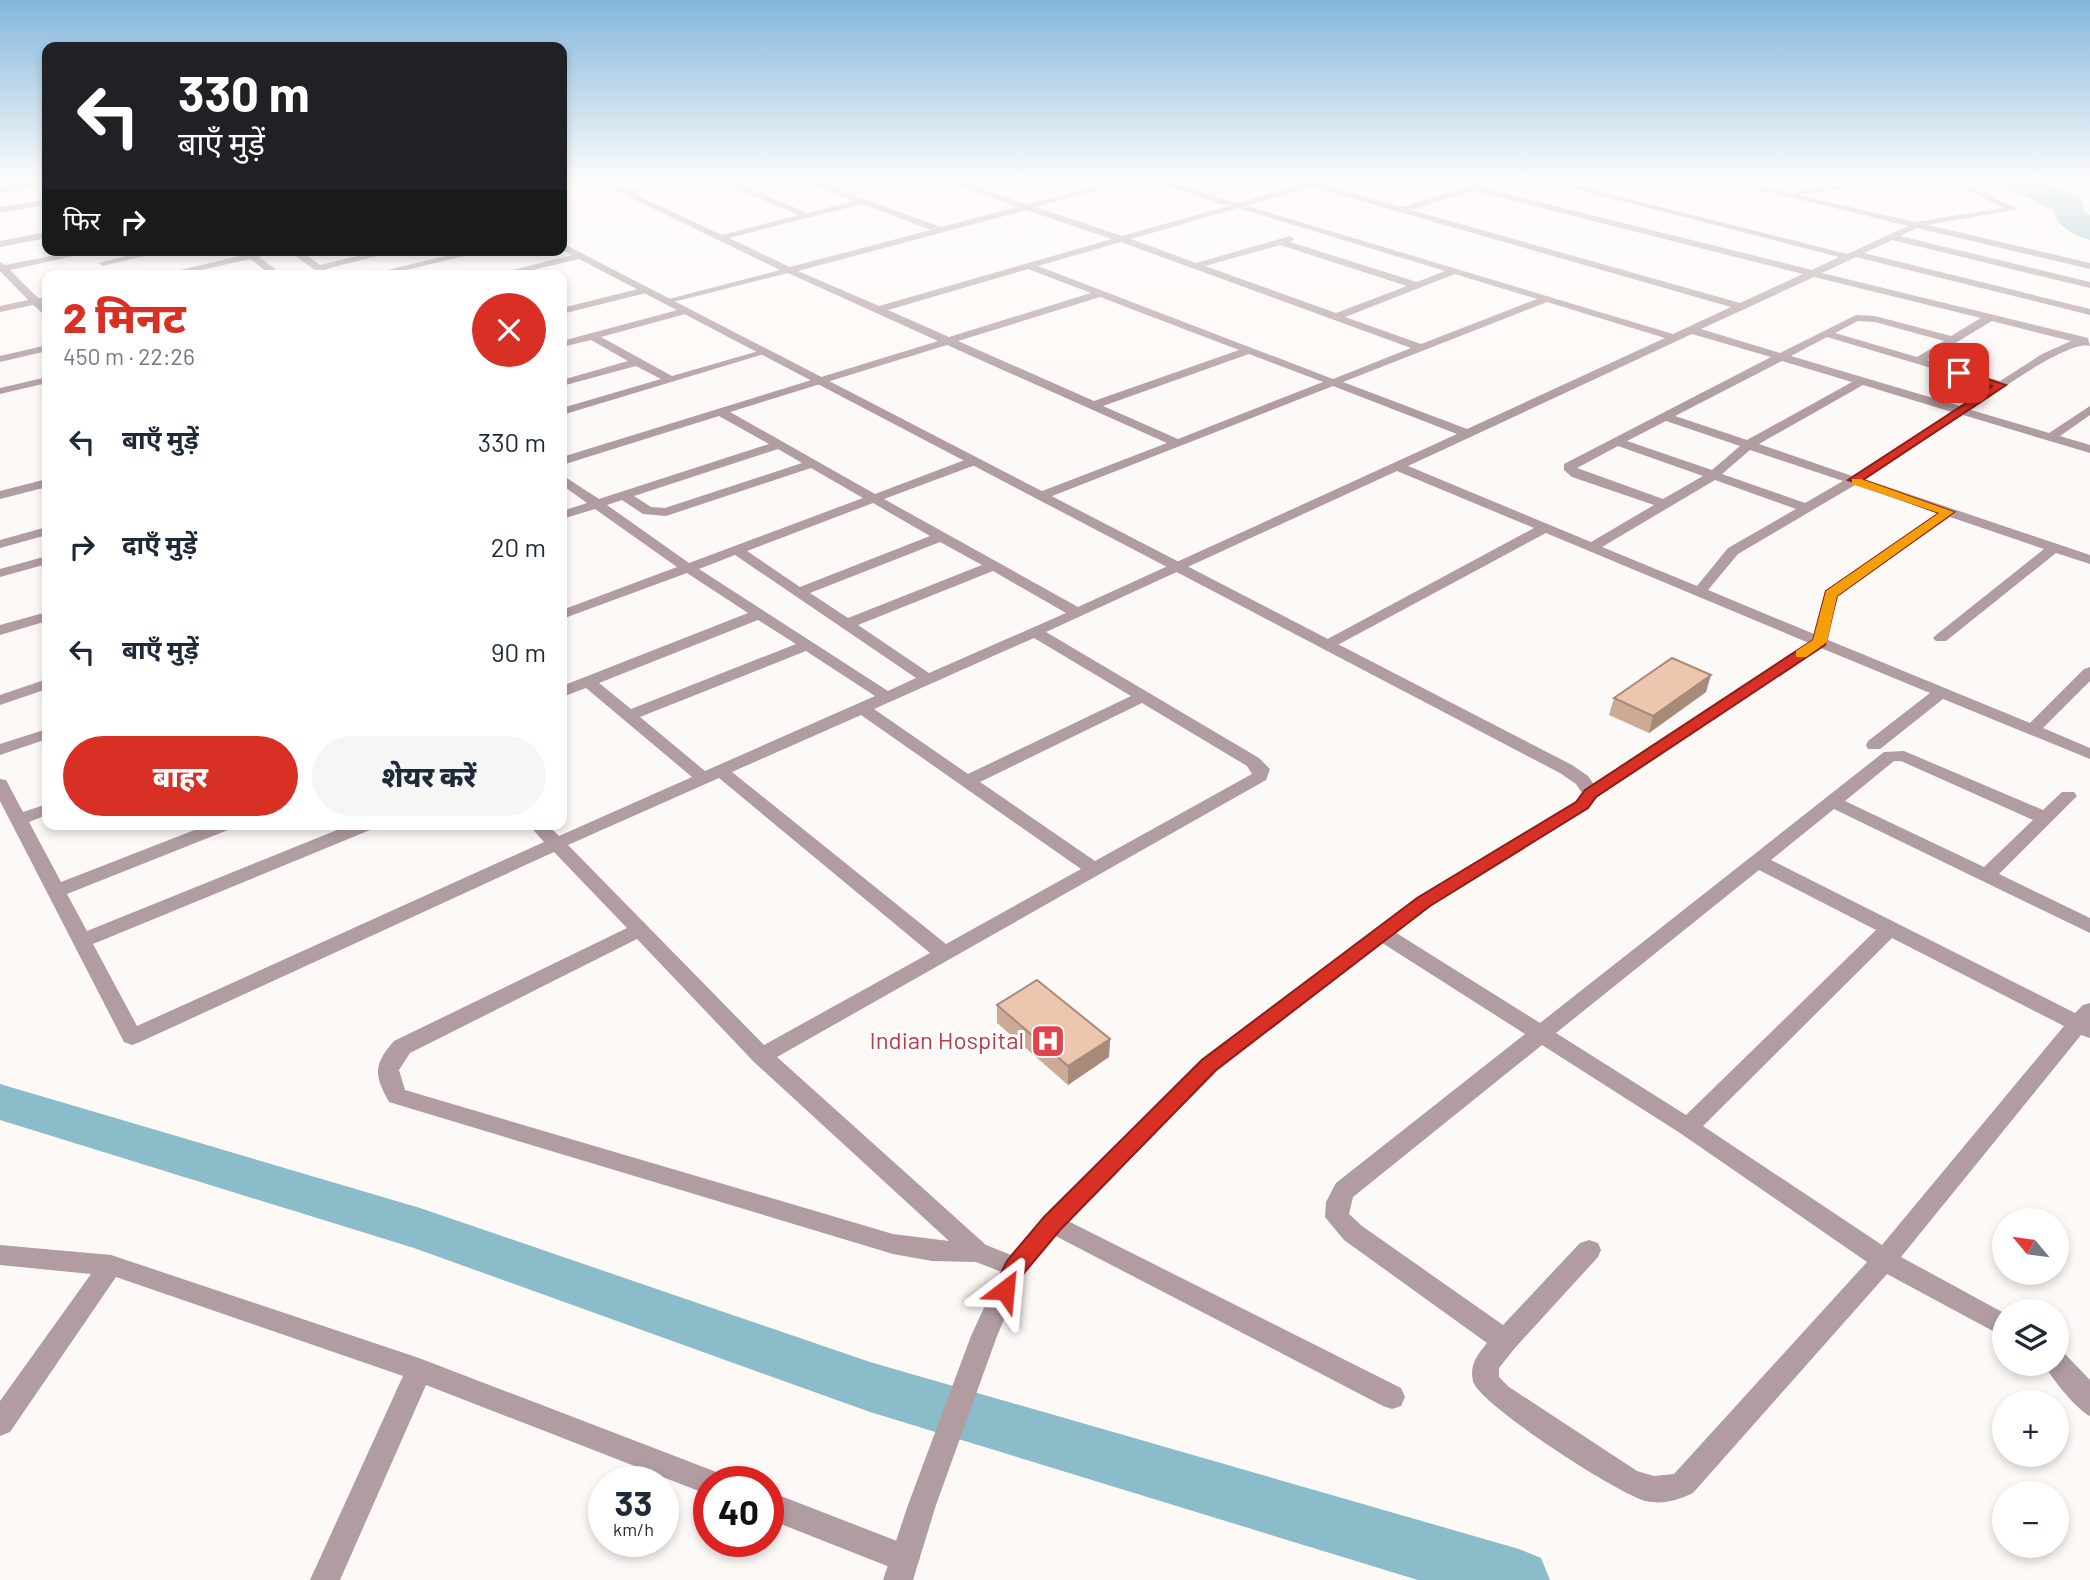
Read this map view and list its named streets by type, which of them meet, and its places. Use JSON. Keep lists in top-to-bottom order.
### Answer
{
  "places": {
    "hospital": ["Indian Hospital"]
  },
  "north": "top left",
  "page": {
    "turn": ["330 m", "बाएँ मुड़ें"],
    "then": "फिर",
    "heading": ["2 मिनट", "450 m · 22:26"],
    "list": [
      {
        "name": "बाएँ मुड़ें",
        "value": "330 m"
      },
      {
        "name": "दाएँ मुड़ें",
        "value": "20 m"
      },
      {
        "name": "बाएँ मुड़ें",
        "value": "90 m"
      }
    ],
    "buttons": ["बाहर", "शेयर करें"],
    "map_buttons": ["+", "−"],
    "speed": "33 km/h",
    "limit": "40"
  }
}
